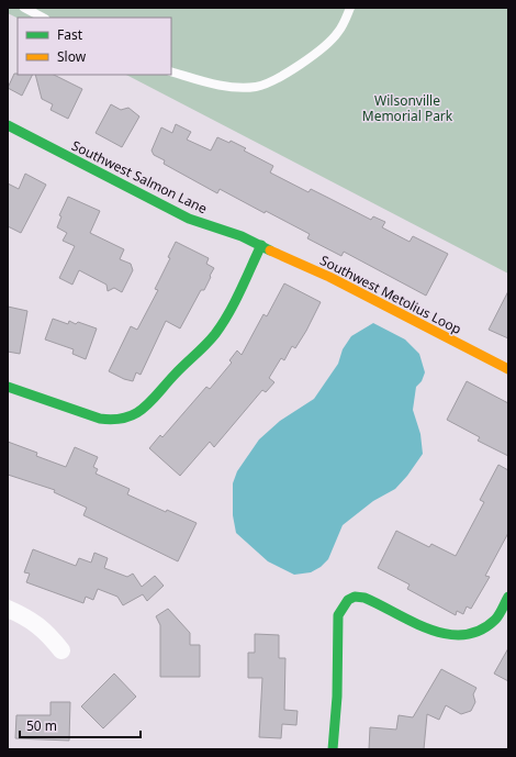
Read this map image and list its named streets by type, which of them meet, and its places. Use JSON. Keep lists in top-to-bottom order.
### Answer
{
  "streets": {
    "street": ["Southwest Salmon Lane", "Southwest Metolius Loop"]
  },
  "crossings": [
    ["Southwest Salmon Lane", "Southwest Metolius Loop"]
  ],
  "parks": ["Wilsonville Memorial Park"],
  "legend": ["Fast", "Slow"],
  "scale_bar": "50 m"
}
